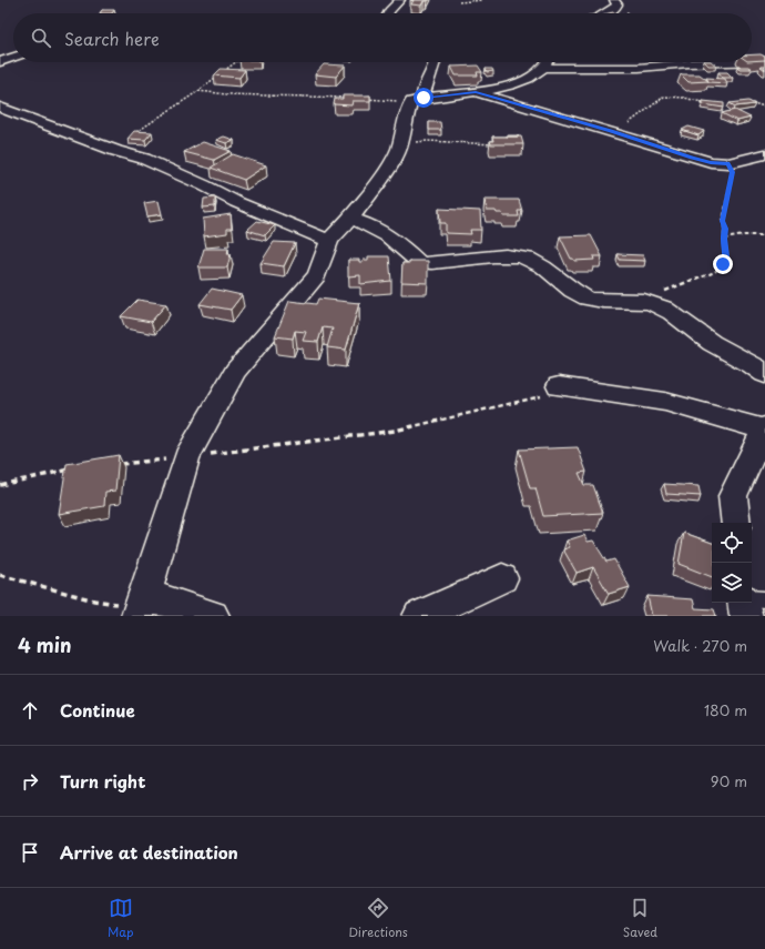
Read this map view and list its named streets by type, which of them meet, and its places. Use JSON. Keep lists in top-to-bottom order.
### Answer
{
  "page": {
    "search": "Search here",
    "heading": ["4 min", "Walk · 270 m"],
    "list": [
      ["Continue", "180 m"],
      ["Turn right", "90 m"],
      "Arrive at destination"
    ],
    "nav": ["Map", "Directions", "Saved"]
  }
}
